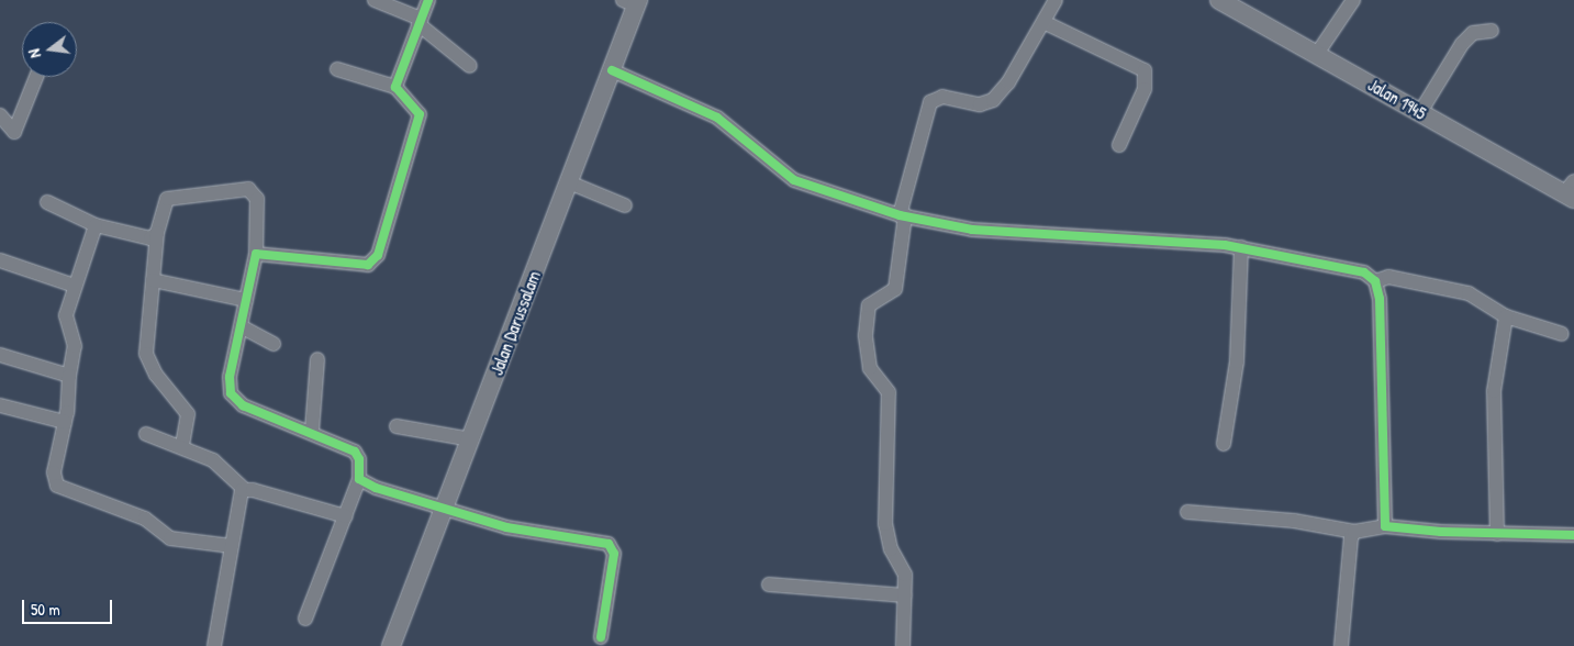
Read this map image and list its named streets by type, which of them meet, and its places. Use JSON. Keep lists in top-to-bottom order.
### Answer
{
  "streets": {
    "street": ["Jalan 1945", "Jalan Darussalam"]
  },
  "scale_bar": "50 m",
  "north": "left"
}
